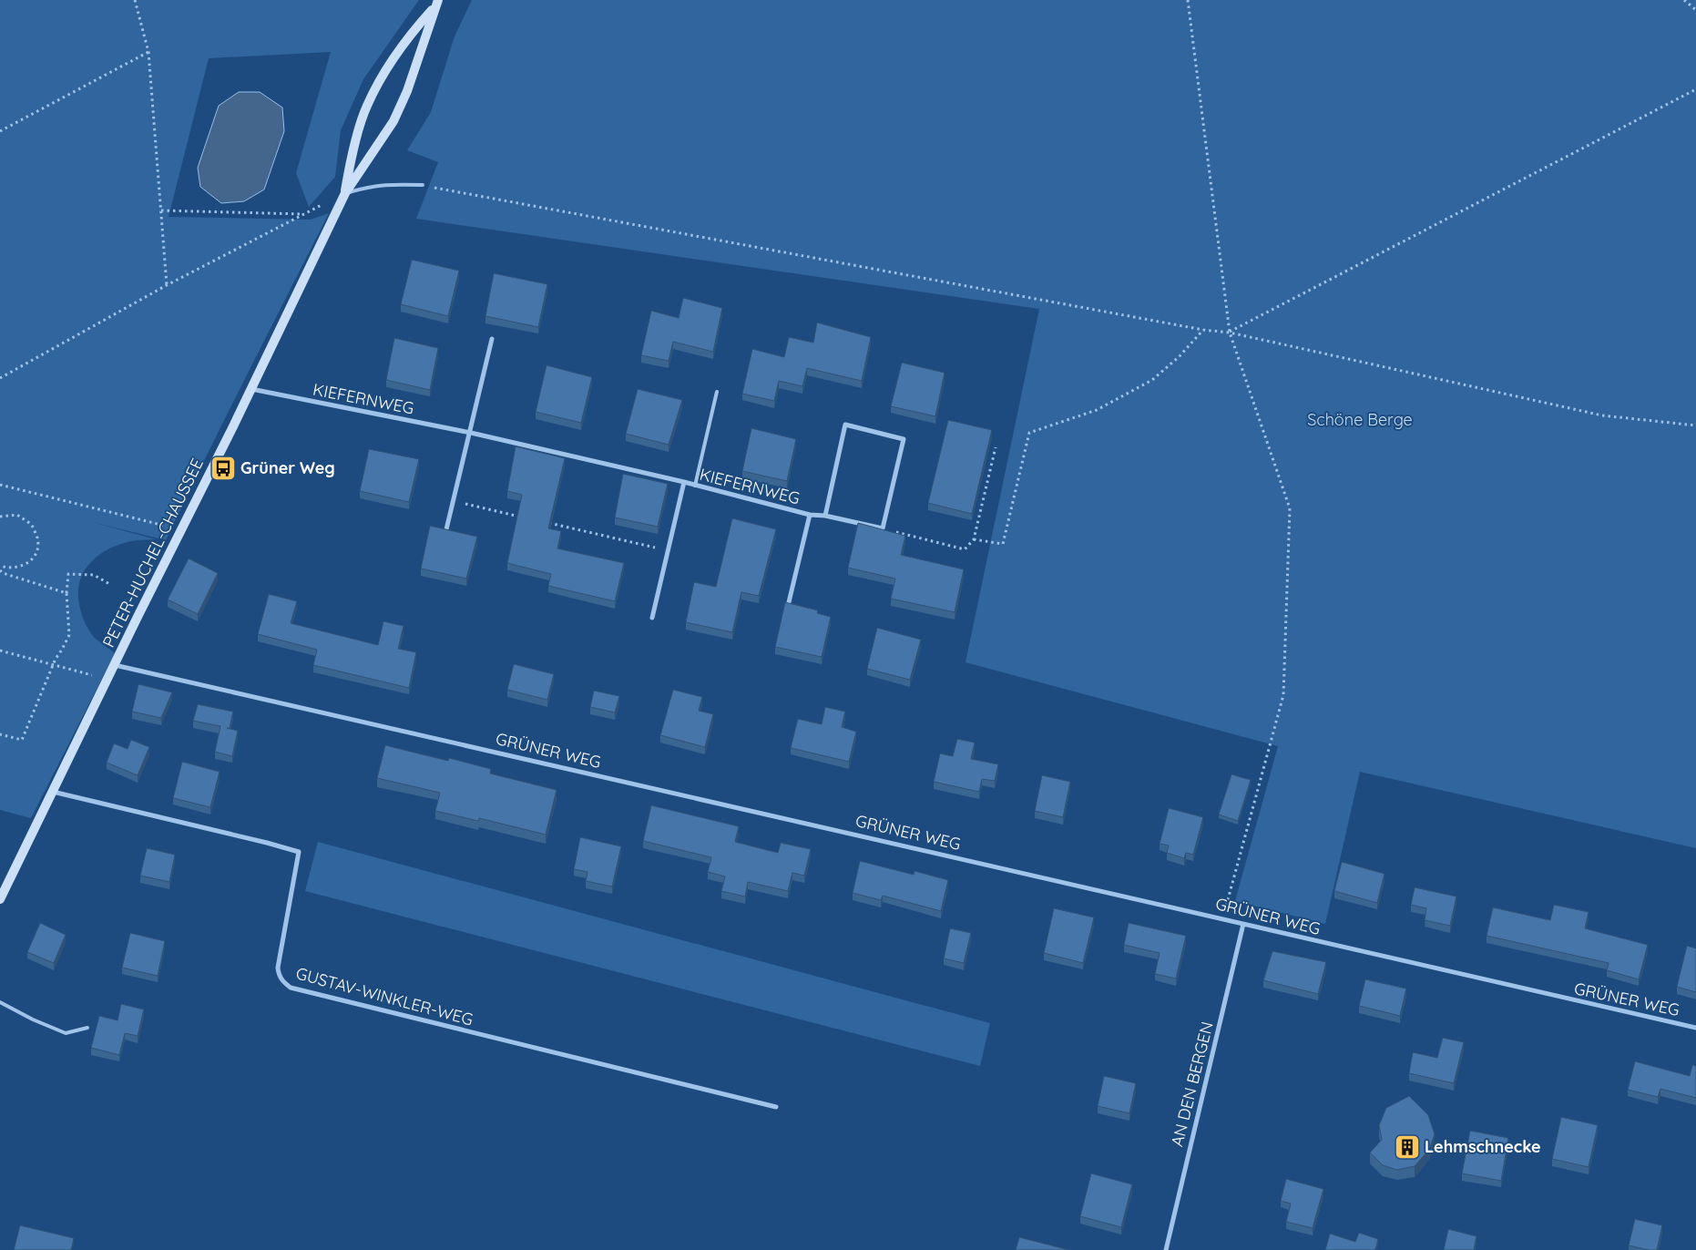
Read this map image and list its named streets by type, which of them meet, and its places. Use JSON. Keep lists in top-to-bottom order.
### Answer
{
  "streets": {
    "street": [
      "KIEFERNWEG",
      "PETER-HUCHEL-CHAUSSEE",
      "GRÜNER WEG",
      "GUSTAV-WINKLER-WEG",
      "AN DEN BERGEN"
    ]
  },
  "crossings": [
    ["KIEFERNWEG", "PETER-HUCHEL-CHAUSSEE"],
    ["PETER-HUCHEL-CHAUSSEE", "GRÜNER WEG"],
    ["PETER-HUCHEL-CHAUSSEE", "GUSTAV-WINKLER-WEG"],
    ["GRÜNER WEG", "AN DEN BERGEN"]
  ],
  "parks": ["Schöne Berge"],
  "places": {
    "bus stop": ["Grüner Weg"],
    "building": ["Lehmschnecke"]
  }
}
